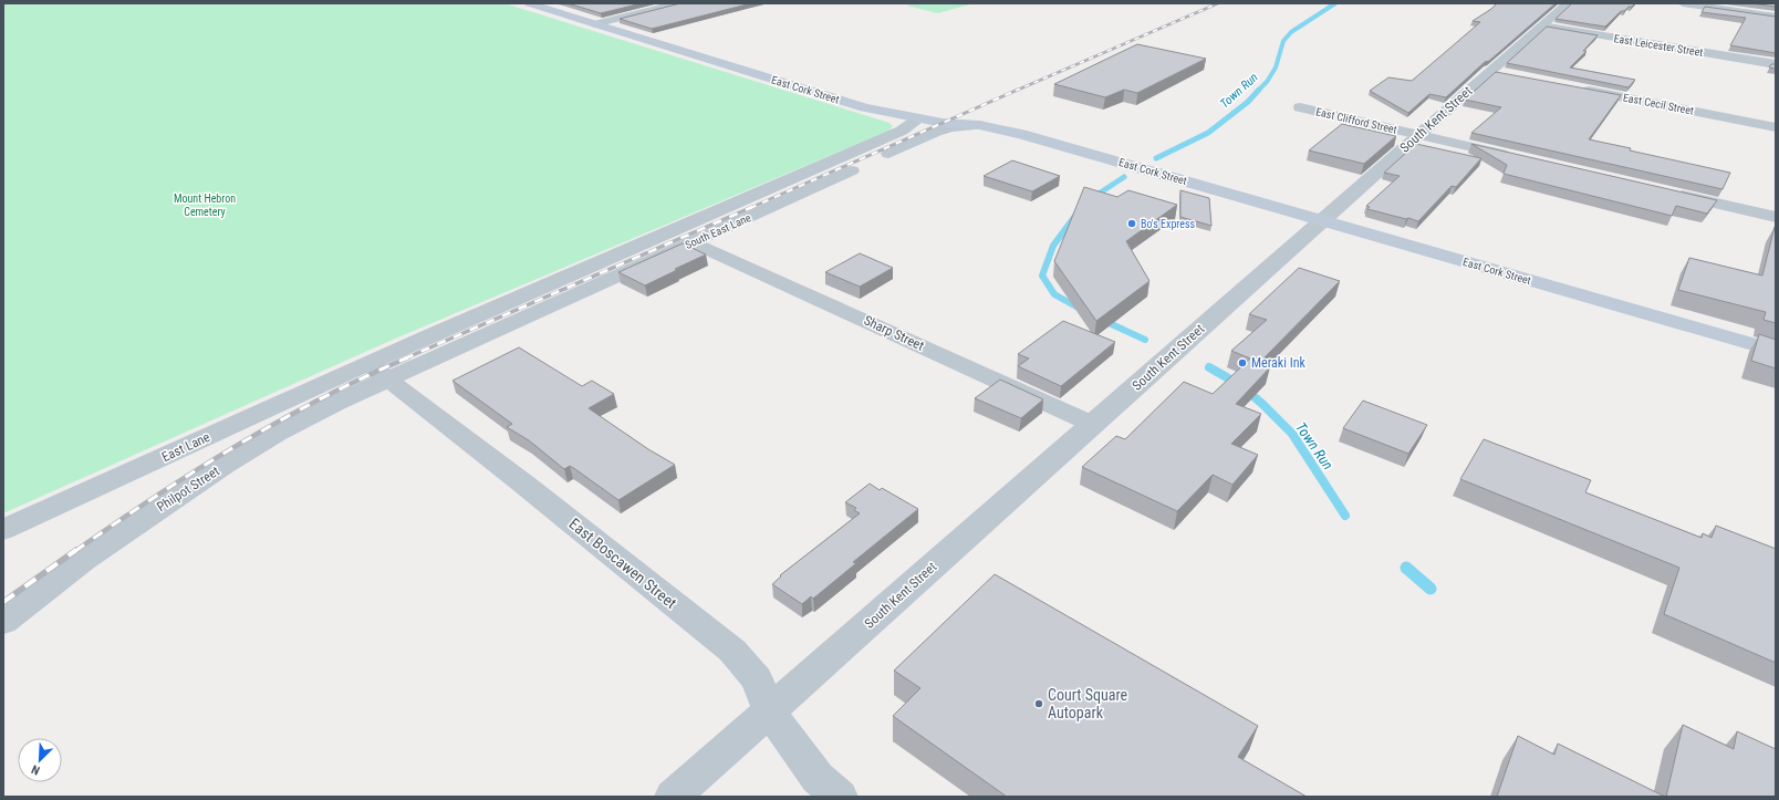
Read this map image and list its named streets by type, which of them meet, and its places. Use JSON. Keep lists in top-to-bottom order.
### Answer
{
  "streets": {
    "main road": ["East Cork Street"],
    "street": [
      "East Leicester Street",
      "East Cecil Street",
      "South Kent Street",
      "East Clifford Street",
      "South East Lane",
      "Sharp Street",
      "East Lane",
      "Philpot Street",
      "East Boscawen Street"
    ]
  },
  "crossings": [
    ["East Leicester Street", "South Kent Street"],
    ["East Cork Street", "South Kent Street"],
    ["East Cork Street", "South East Lane"],
    ["South Kent Street", "East Clifford Street"],
    ["South Kent Street", "Sharp Street"],
    ["South Kent Street", "East Boscawen Street"],
    ["South East Lane", "Sharp Street"],
    ["South East Lane", "East Lane"],
    ["South East Lane", "Philpot Street"],
    ["South East Lane", "East Boscawen Street"],
    ["East Lane", "Philpot Street"],
    ["East Lane", "East Boscawen Street"],
    ["Philpot Street", "East Boscawen Street"]
  ],
  "water": ["Town Run"],
  "parks": ["Mount Hebron Cemetery"],
  "places": ["Bo's Express", "Meraki Ink", "Court Square Autopark"],
  "north": "bottom left"
}
